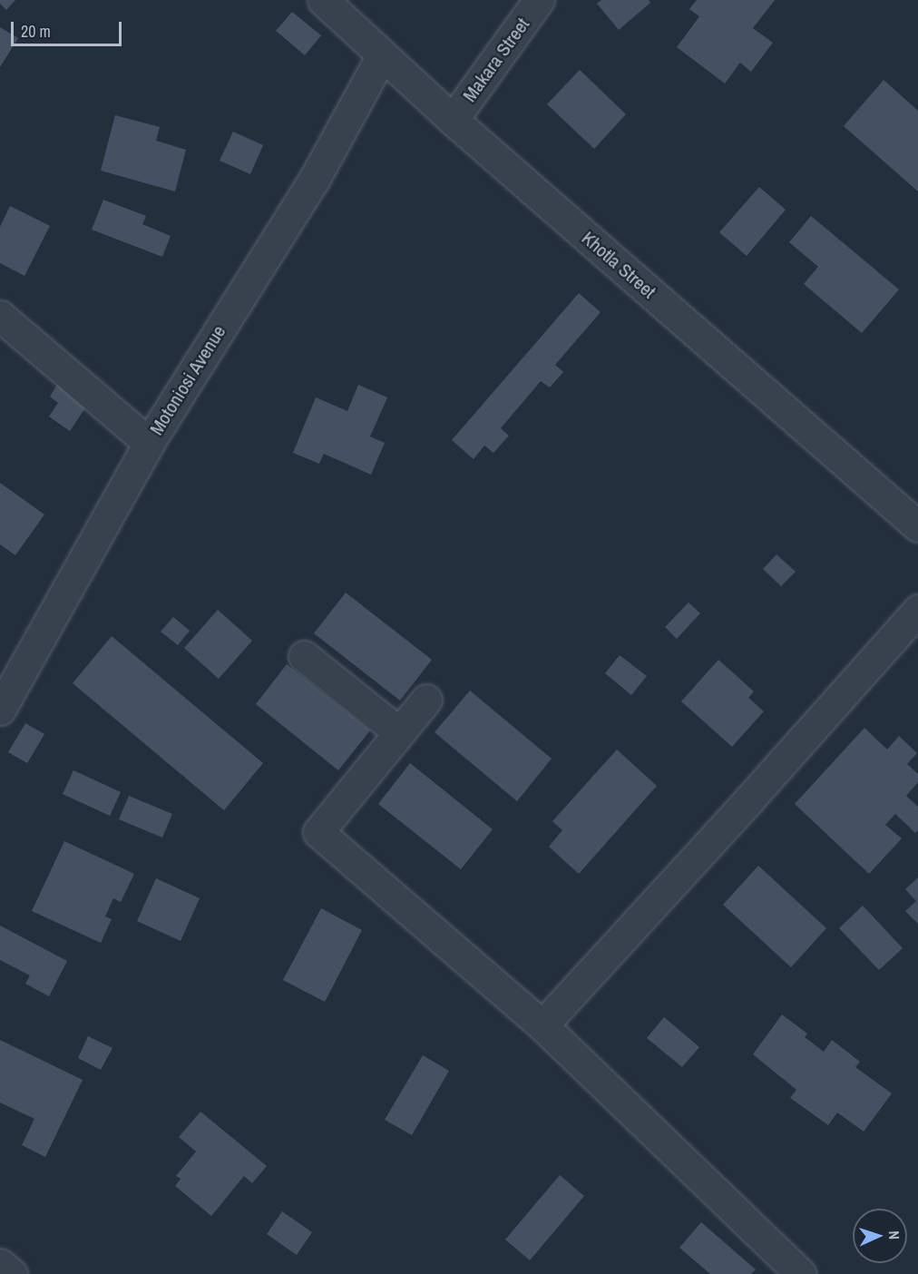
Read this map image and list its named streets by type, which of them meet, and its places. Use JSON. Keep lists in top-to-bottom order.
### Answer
{
  "streets": {
    "street": ["Makara Street", "Khotla Street", "Motoniosi Avenue"]
  },
  "crossings": [
    ["Makara Street", "Khotla Street"],
    ["Khotla Street", "Motoniosi Avenue"]
  ],
  "scale_bar": "20 m",
  "north": "right"
}
